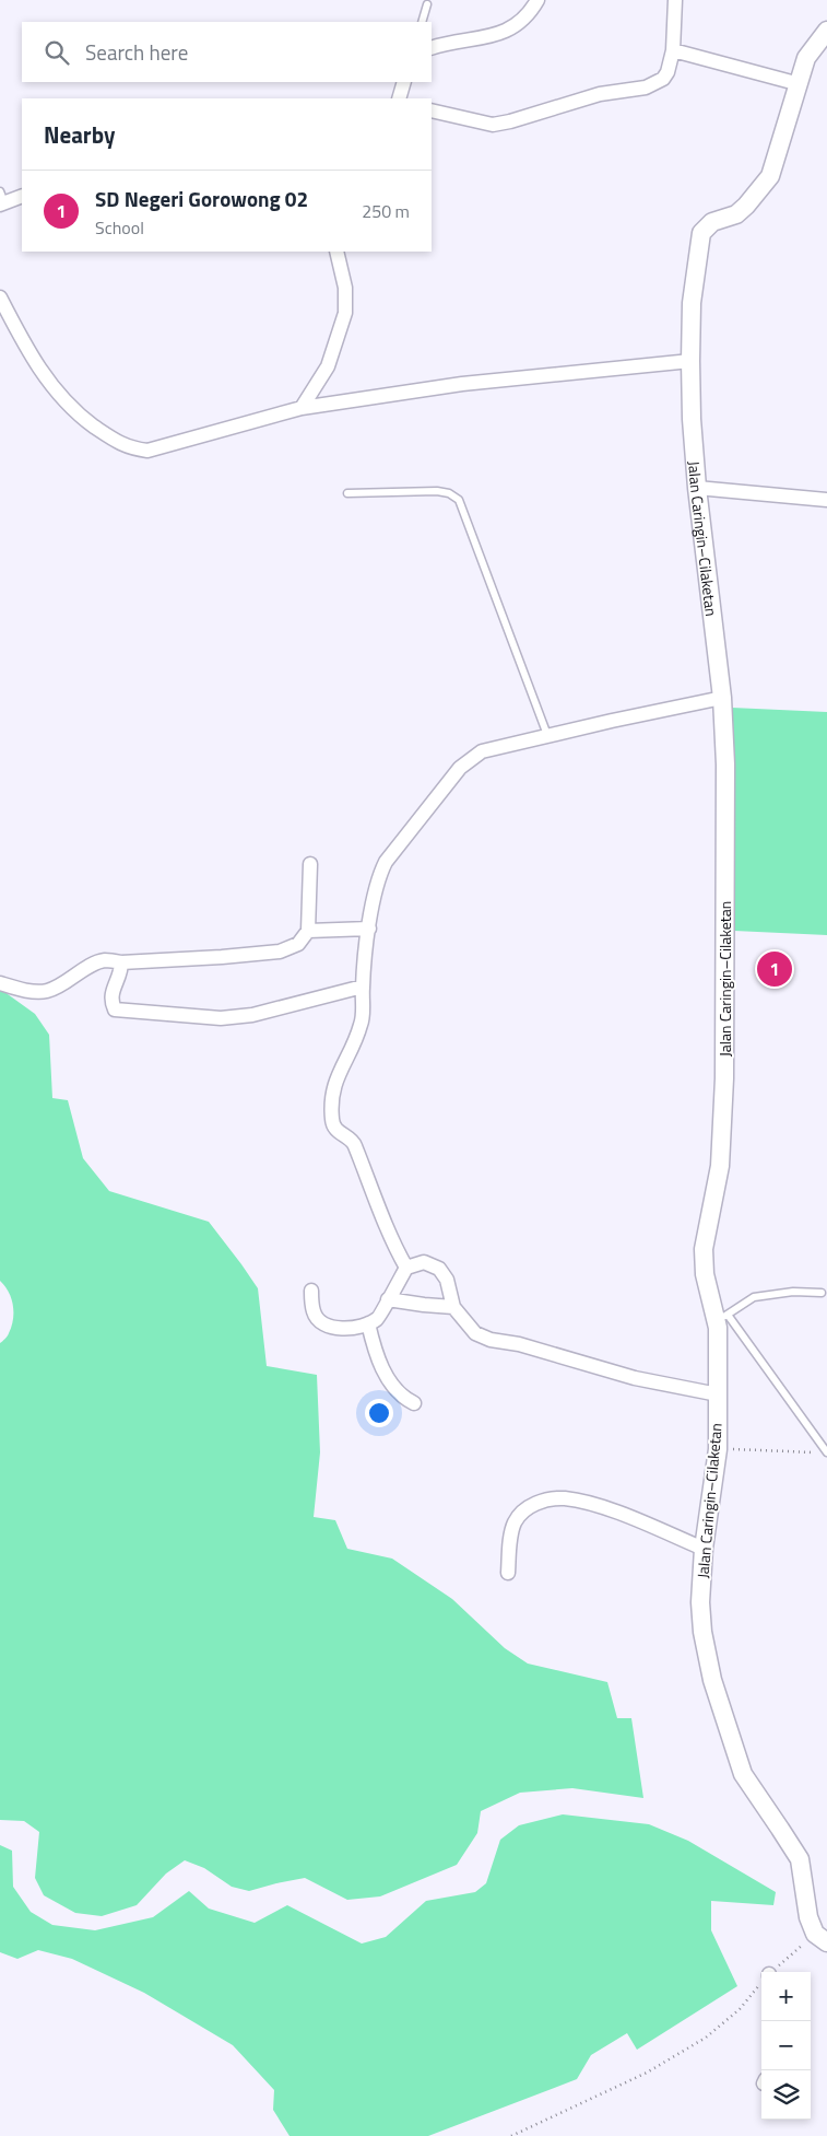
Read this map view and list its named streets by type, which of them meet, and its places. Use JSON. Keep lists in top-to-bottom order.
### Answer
{
  "streets": {
    "street": ["Jalan Caringin–Cilaketan"]
  },
  "page": {
    "search": "Search here",
    "heading": "Nearby",
    "list": [
      {
        "mark": "1",
        "name": "SD Negeri Gorowong 02",
        "note": "School",
        "value": "250 m"
      }
    ],
    "pins": "1",
    "map_buttons": ["+", "−"]
  }
}
